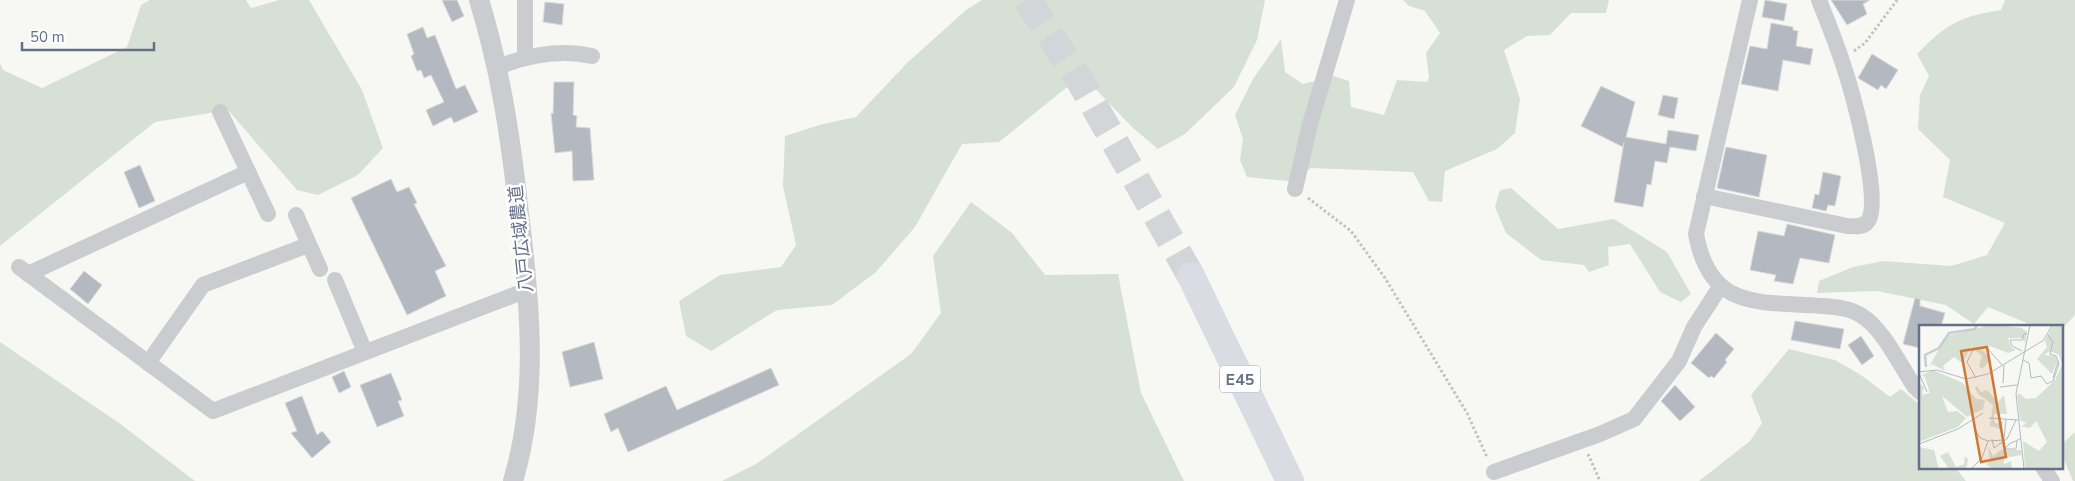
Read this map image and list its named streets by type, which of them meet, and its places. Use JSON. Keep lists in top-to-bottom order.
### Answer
{
  "streets": {
    "highway": ["E45"],
    "street": ["八戸広域農道"]
  },
  "scale_bar": "50 m"
}
